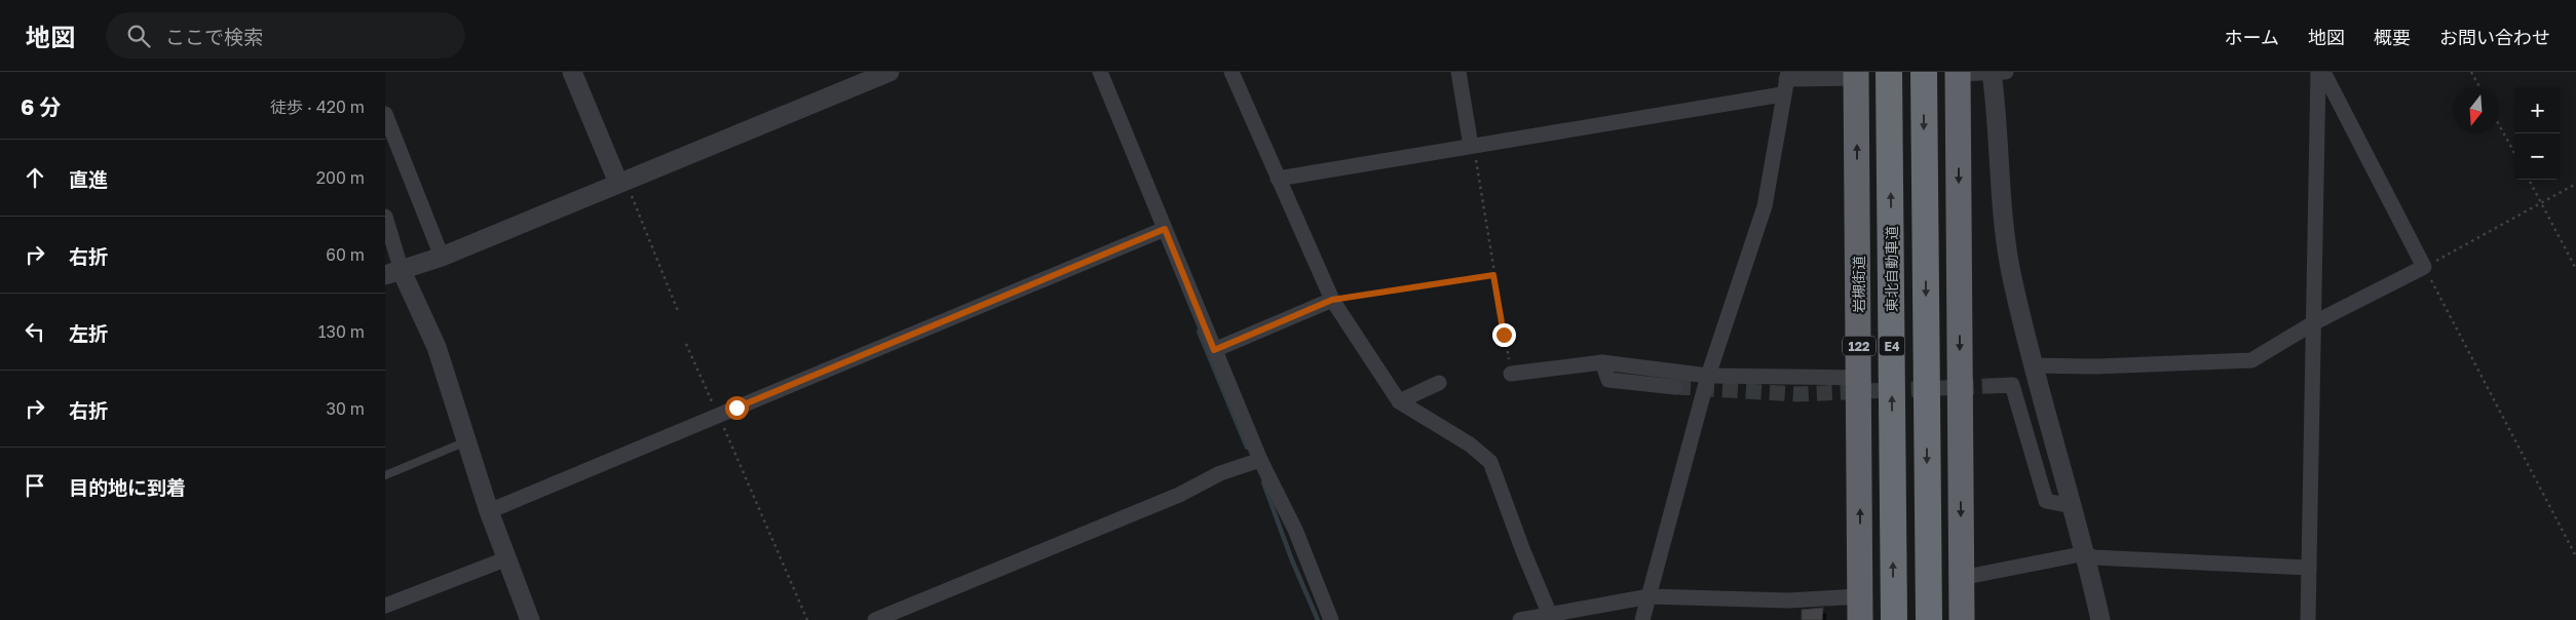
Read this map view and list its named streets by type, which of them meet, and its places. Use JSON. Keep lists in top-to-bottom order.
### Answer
{
  "streets": {
    "highway": [
      "東北自動車道",
      "岩槻街道",
      "122",
      "E4"
    ]
  },
  "north": "bottom",
  "page": {
    "header": "地図",
    "search": "ここで検索",
    "nav": [
      "ホーム",
      "地図",
      "概要",
      "お問い合わせ"
    ],
    "heading": ["6 分", "徒歩 · 420 m"],
    "map_buttons": ["+", "−"],
    "list": [
      ["直進", "200 m"],
      ["右折", "60 m"],
      ["左折", "130 m"],
      ["右折", "30 m"],
      "目的地に到着"
    ]
  }
}
